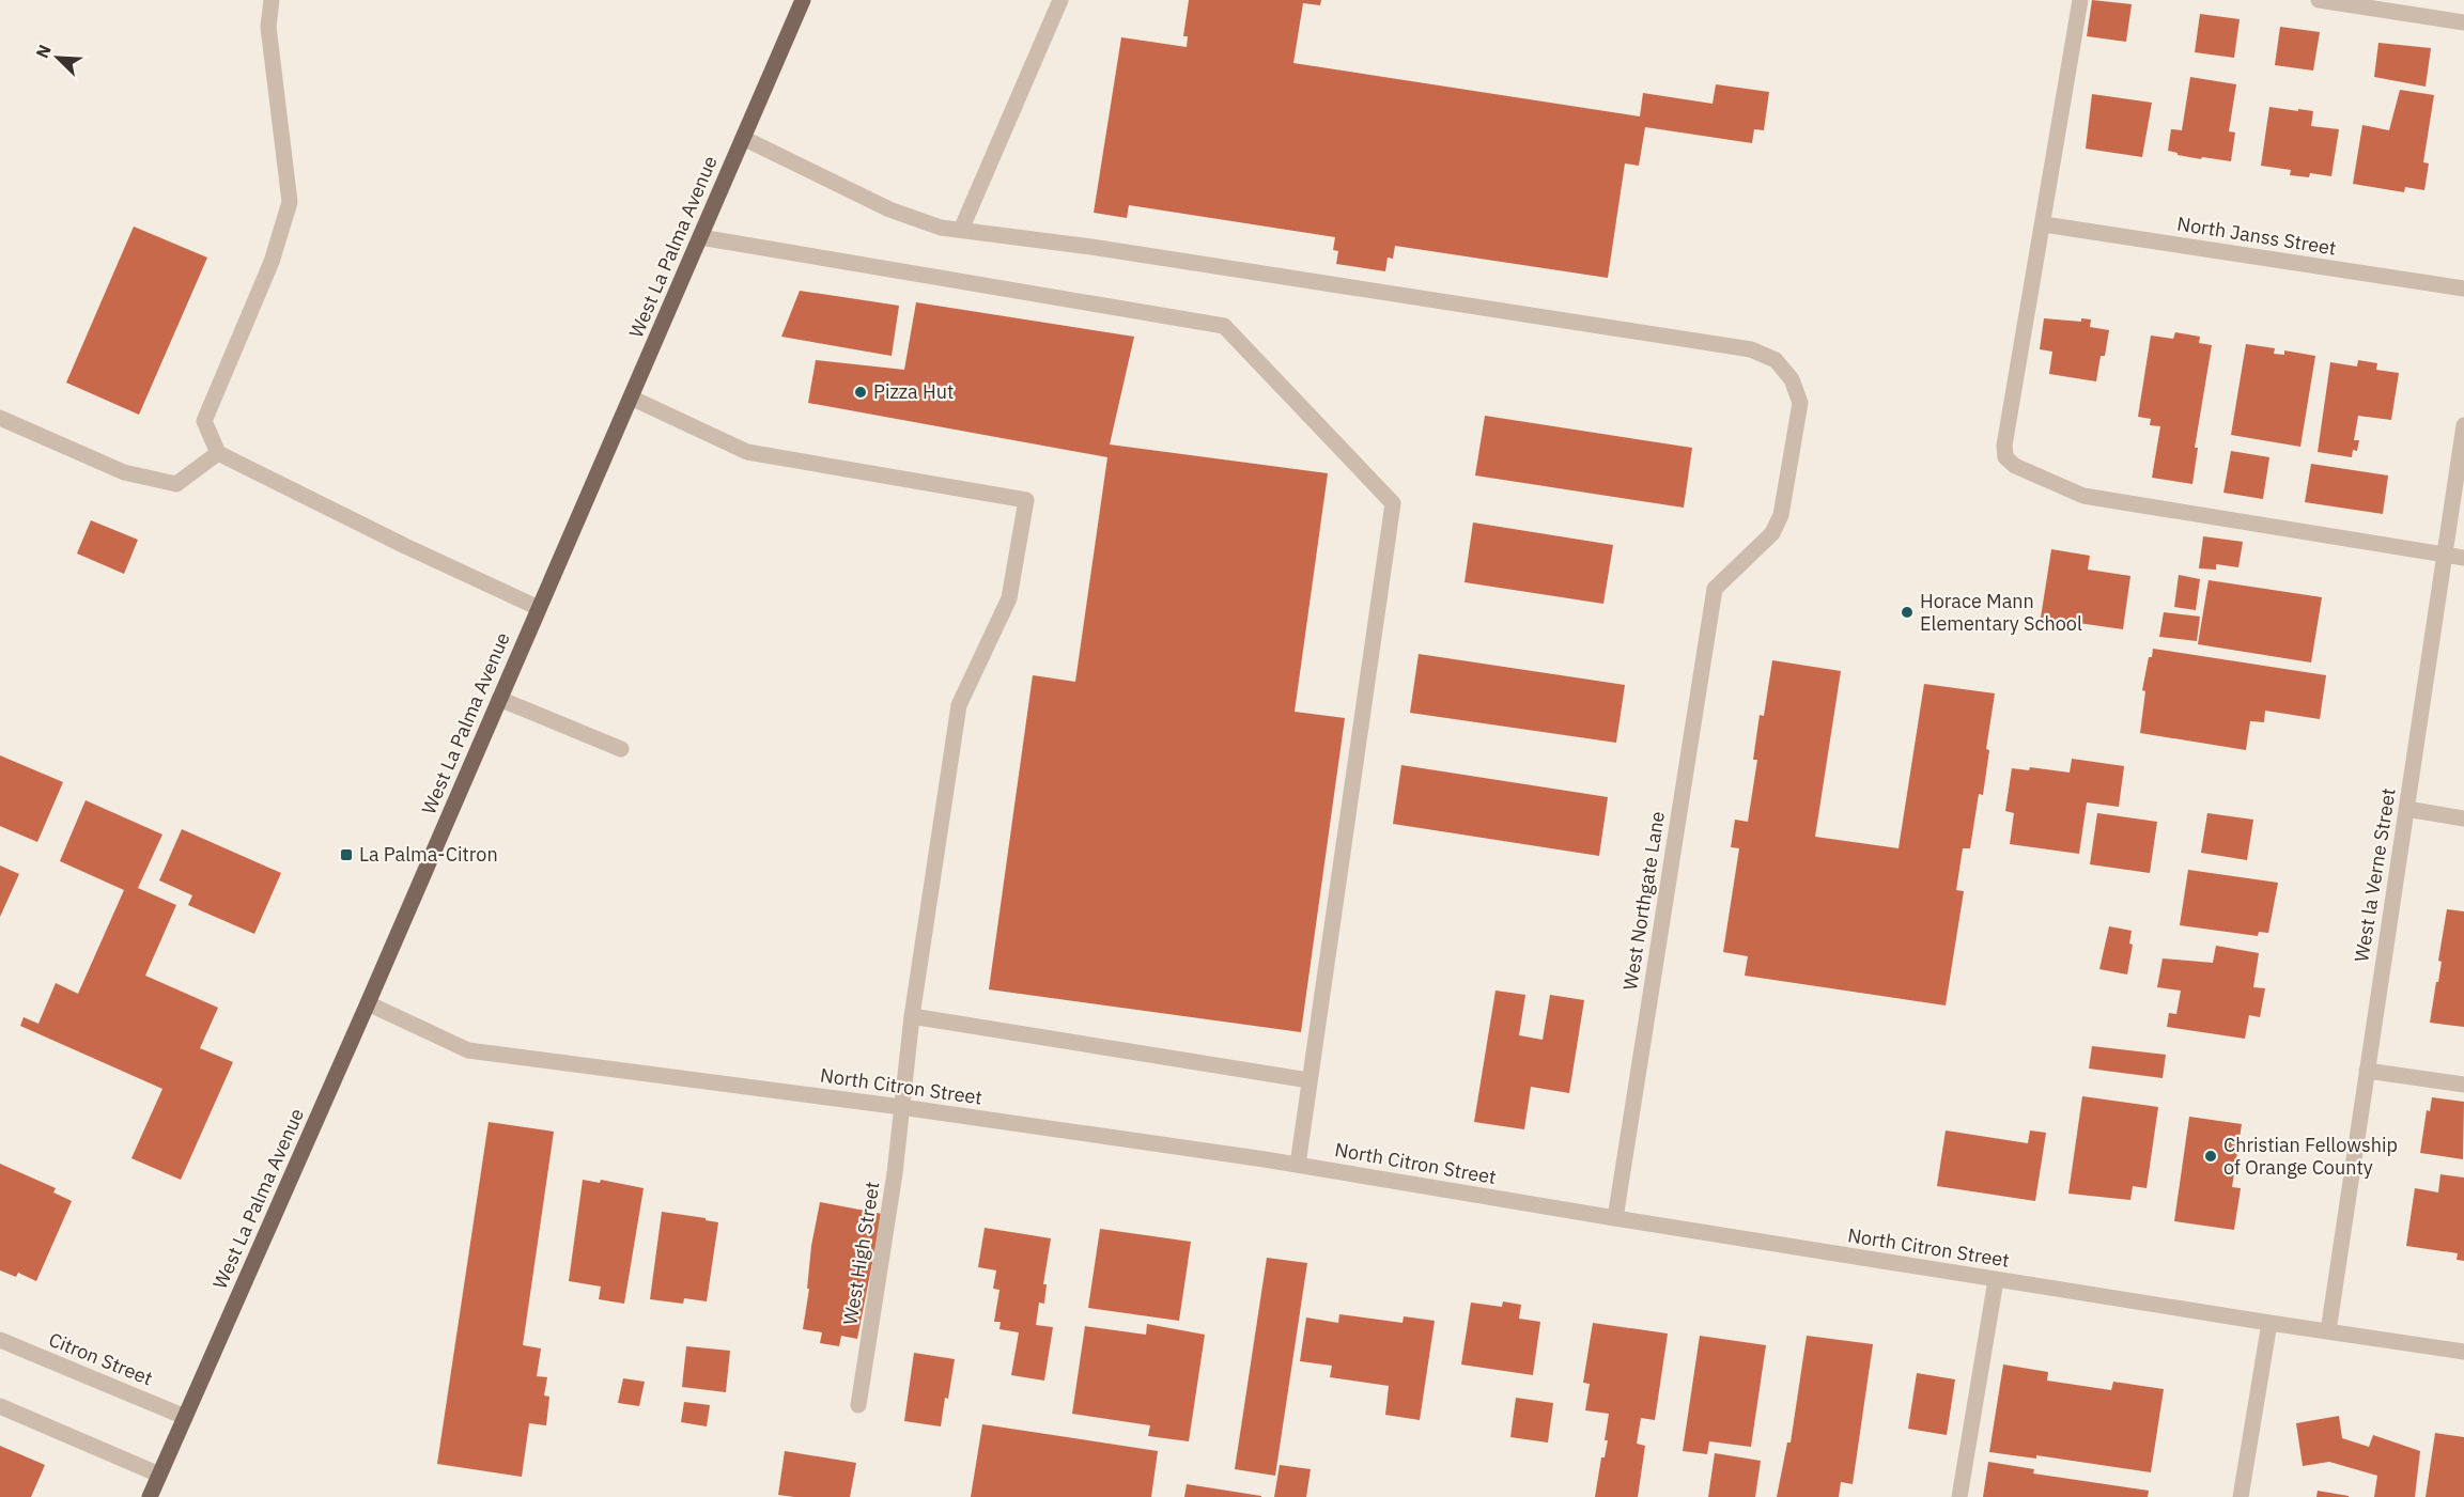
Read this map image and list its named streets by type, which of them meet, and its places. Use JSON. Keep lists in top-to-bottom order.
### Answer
{
  "streets": {
    "main road": ["West La Palma Avenue"],
    "street": [
      "North Janss Street",
      "West la Verne Street",
      "West Northgate Lane",
      "North Citron Street",
      "West High Street",
      "Citron Street"
    ]
  },
  "crossings": [
    ["West La Palma Avenue", "North Citron Street"],
    ["West La Palma Avenue", "West High Street"],
    ["West La Palma Avenue", "Citron Street"],
    ["West la Verne Street", "North Citron Street"],
    ["West Northgate Lane", "North Citron Street"],
    ["North Citron Street", "West High Street"]
  ],
  "places": {
    "other": ["Pizza Hut", "Horace Mann Elementary School", "Christian Fellowship of Orange County"],
    "transit": ["La Palma-Citron"]
  },
  "north": "top left"
}
